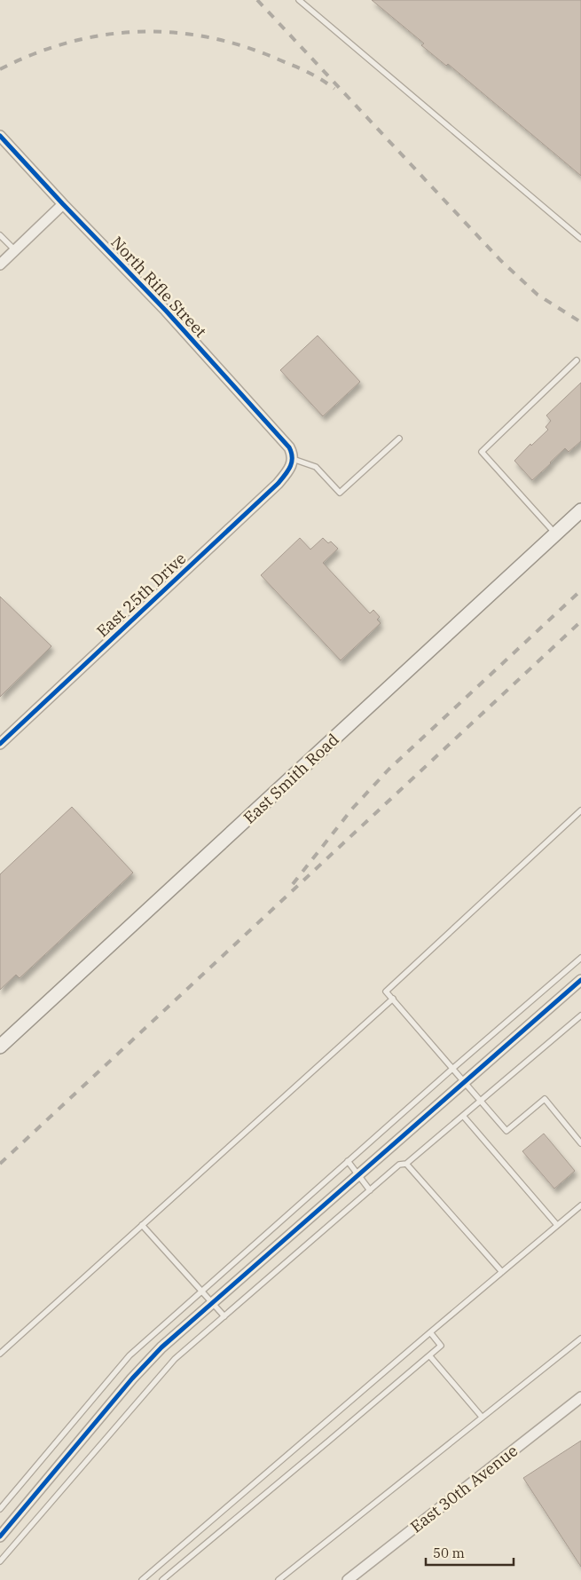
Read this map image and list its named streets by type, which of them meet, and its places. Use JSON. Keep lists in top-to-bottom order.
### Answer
{
  "streets": {
    "street": [
      "North Rifle Street",
      "East 25th Drive",
      "East Smith Road",
      "East 30th Avenue"
    ]
  },
  "crossings": [
    ["North Rifle Street", "East 25th Drive"]
  ],
  "scale_bar": "50 m"
}
